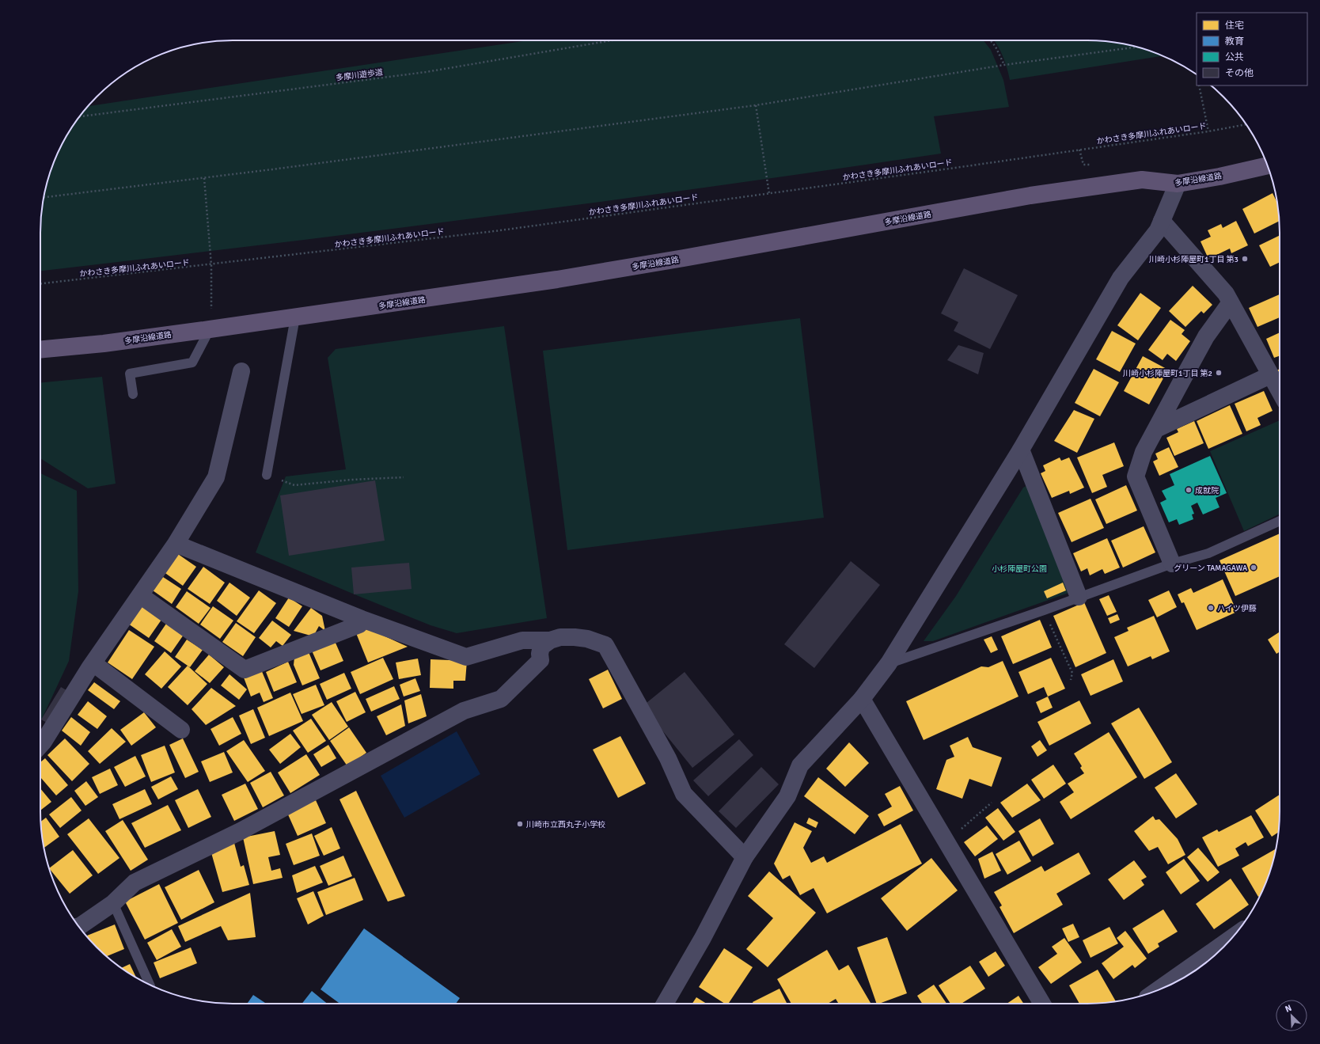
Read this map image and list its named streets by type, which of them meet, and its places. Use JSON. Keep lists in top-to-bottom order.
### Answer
{
  "streets": {
    "main road": ["多摩沿線道路"],
    "path": ["多摩川遊歩道", "かわさき多摩川ふれあいロード"]
  },
  "parks": ["小杉陣屋町公園"],
  "places": [
    "川崎小杉陣屋町1丁目 第3",
    "川崎小杉陣屋町1丁目 第2",
    "成就院",
    "グリーン TAMAGAWA",
    "ハイツ伊藤",
    "川崎市立西丸子小学校"
  ],
  "legend": [
    "住宅",
    "教育",
    "公共",
    "その他"
  ],
  "north": "top left"
}
